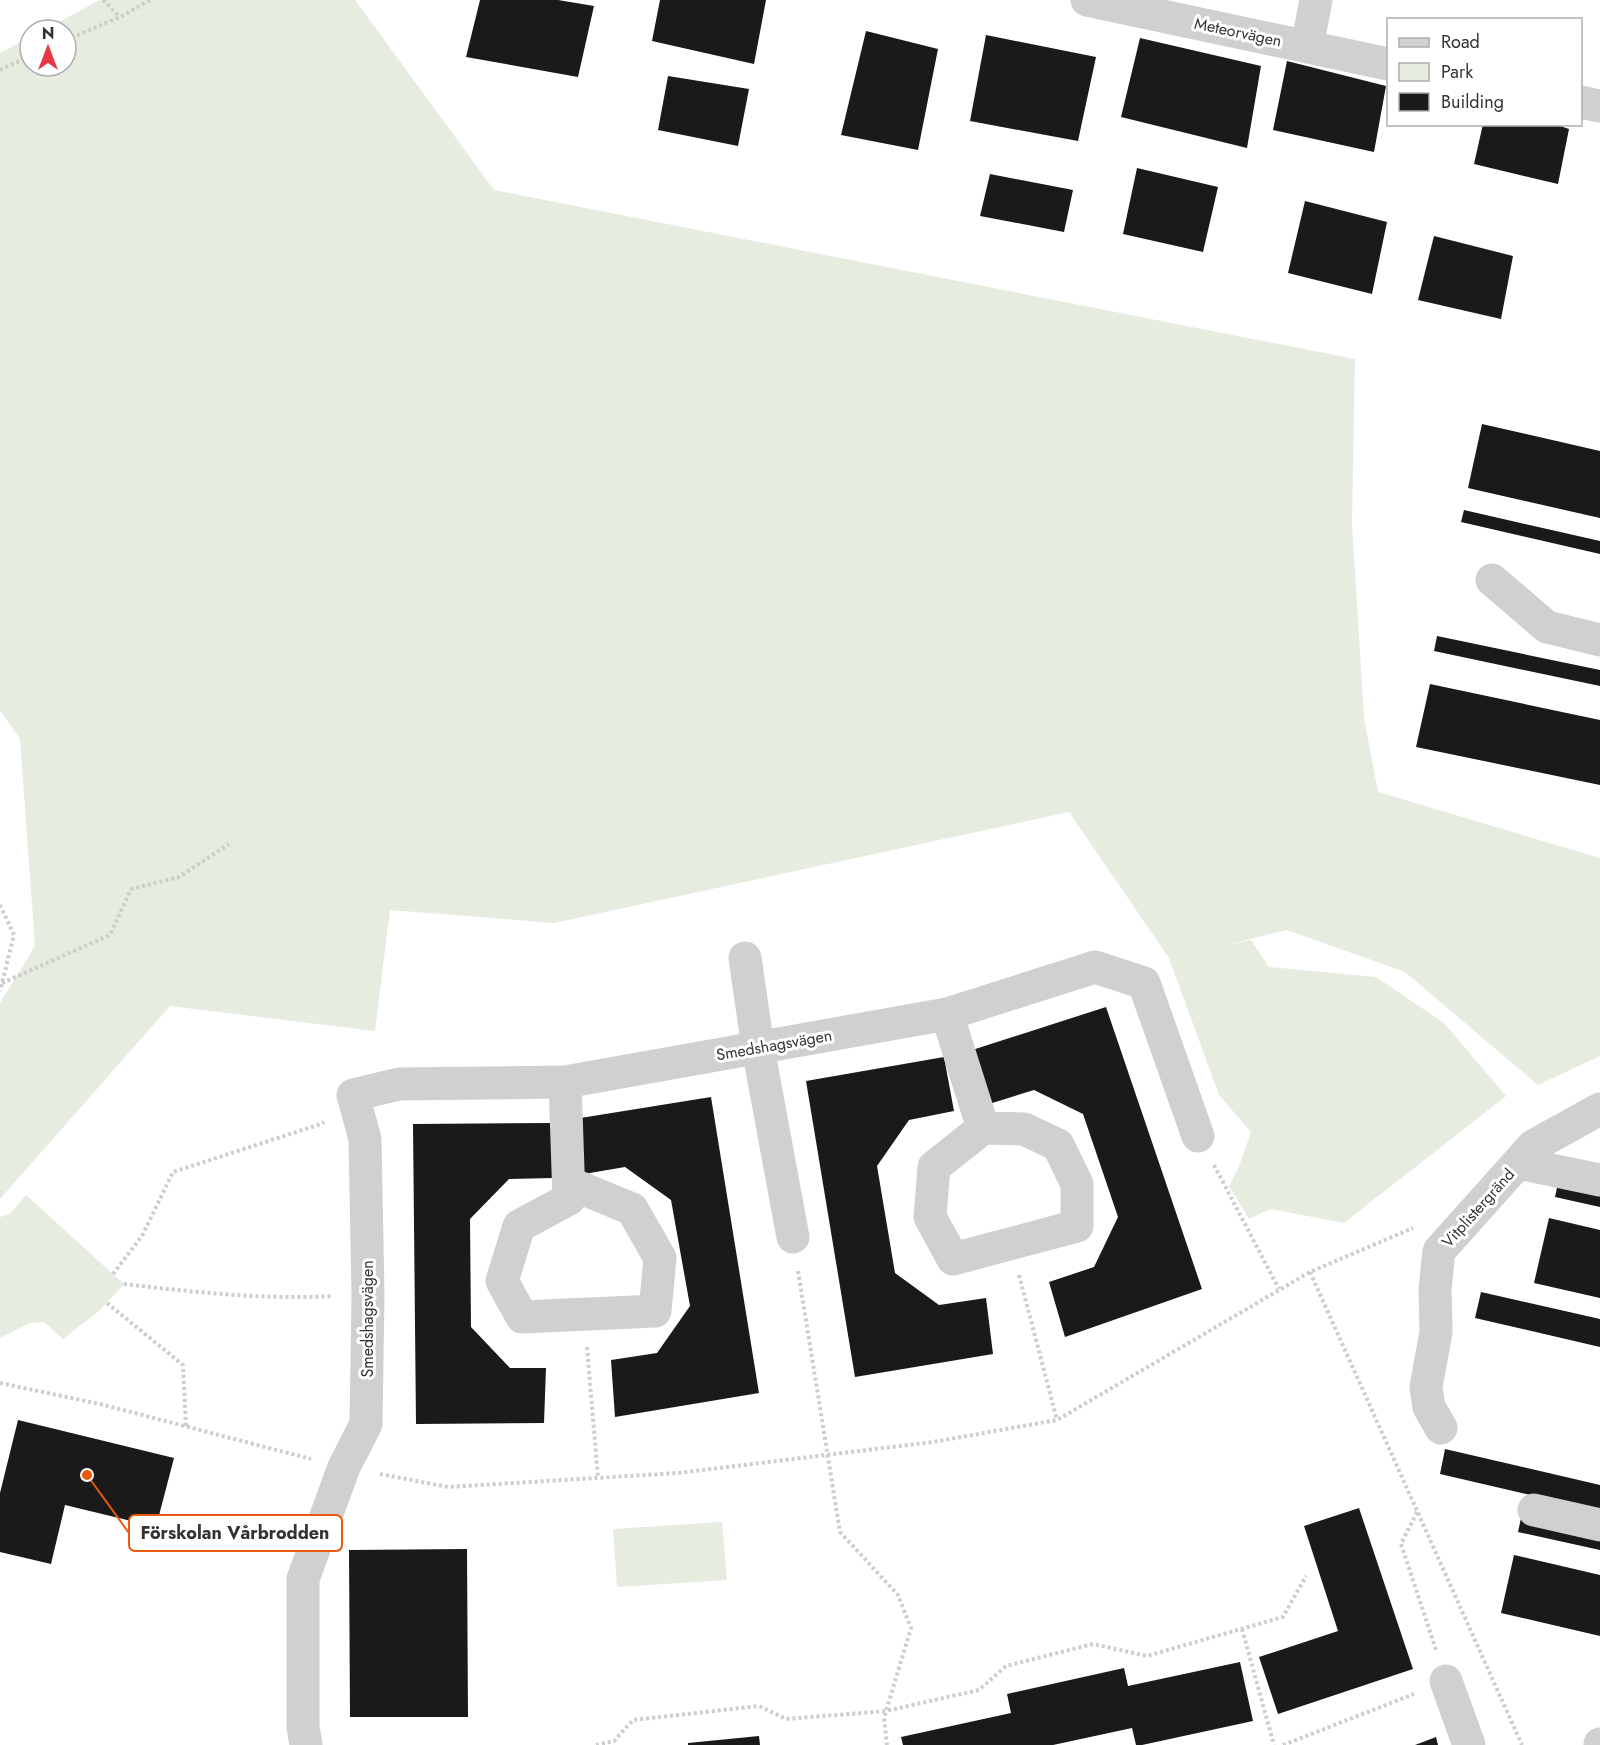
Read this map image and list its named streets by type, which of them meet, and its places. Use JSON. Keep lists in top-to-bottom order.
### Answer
{
  "streets": {
    "street": ["Meteorvägen", "Smedshagsvägen", "Vitplistergränd"]
  },
  "places": ["Förskolan Vårbrodden"],
  "legend": ["Road", "Park", "Building"],
  "north": "top"
}
